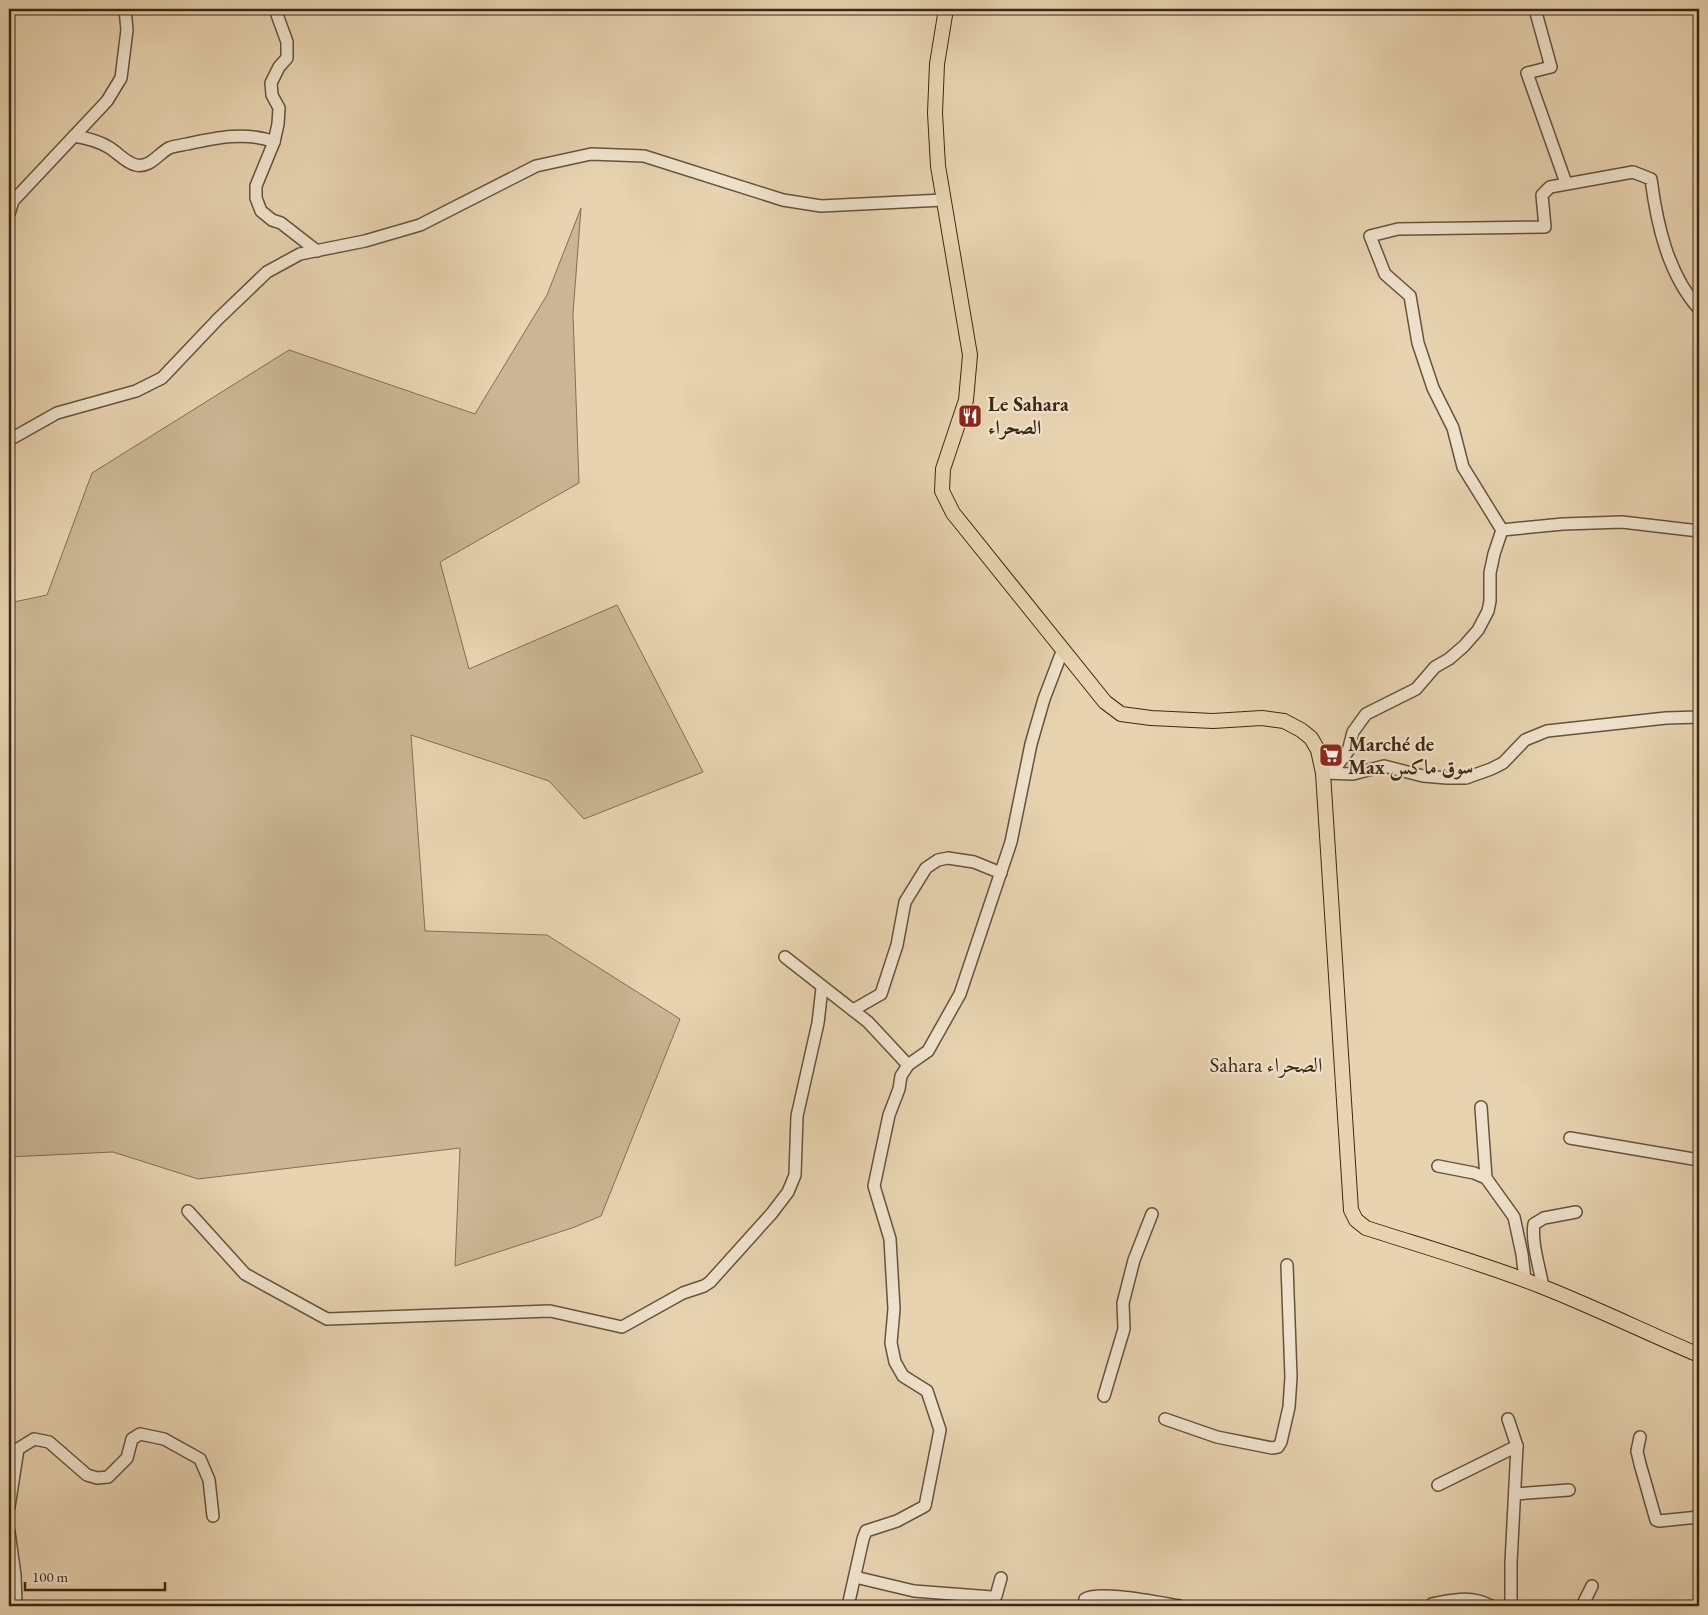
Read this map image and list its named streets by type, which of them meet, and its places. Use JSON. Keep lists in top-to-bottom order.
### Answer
{
  "districts": ["Sahara الصحراء"],
  "places": {
    "restaurant": ["Le Sahara الصحراء"],
    "supermarket": ["Marché de Max سوق ماكس"]
  },
  "scale_bar": "100 m"
}
